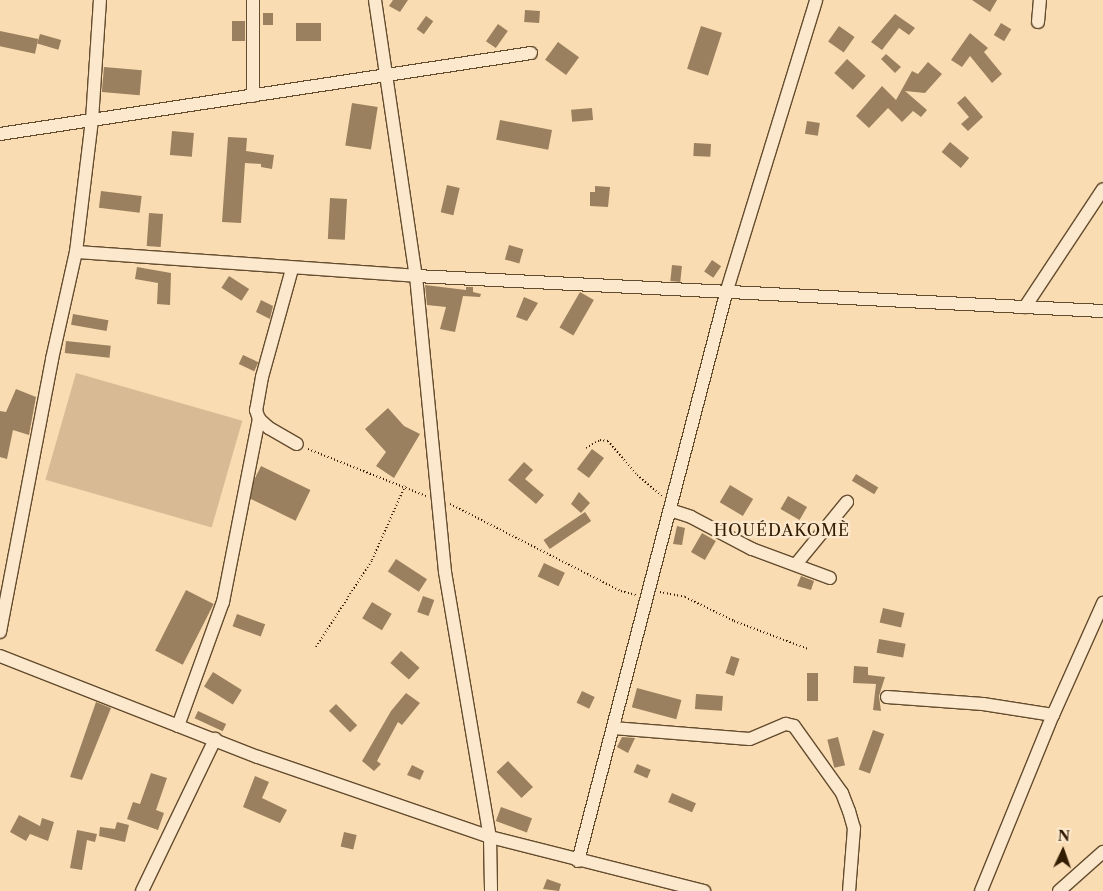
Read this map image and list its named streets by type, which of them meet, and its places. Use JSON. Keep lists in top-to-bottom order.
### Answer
{
  "districts": ["HOUÉDAKOMÈ"],
  "north": "top"
}
